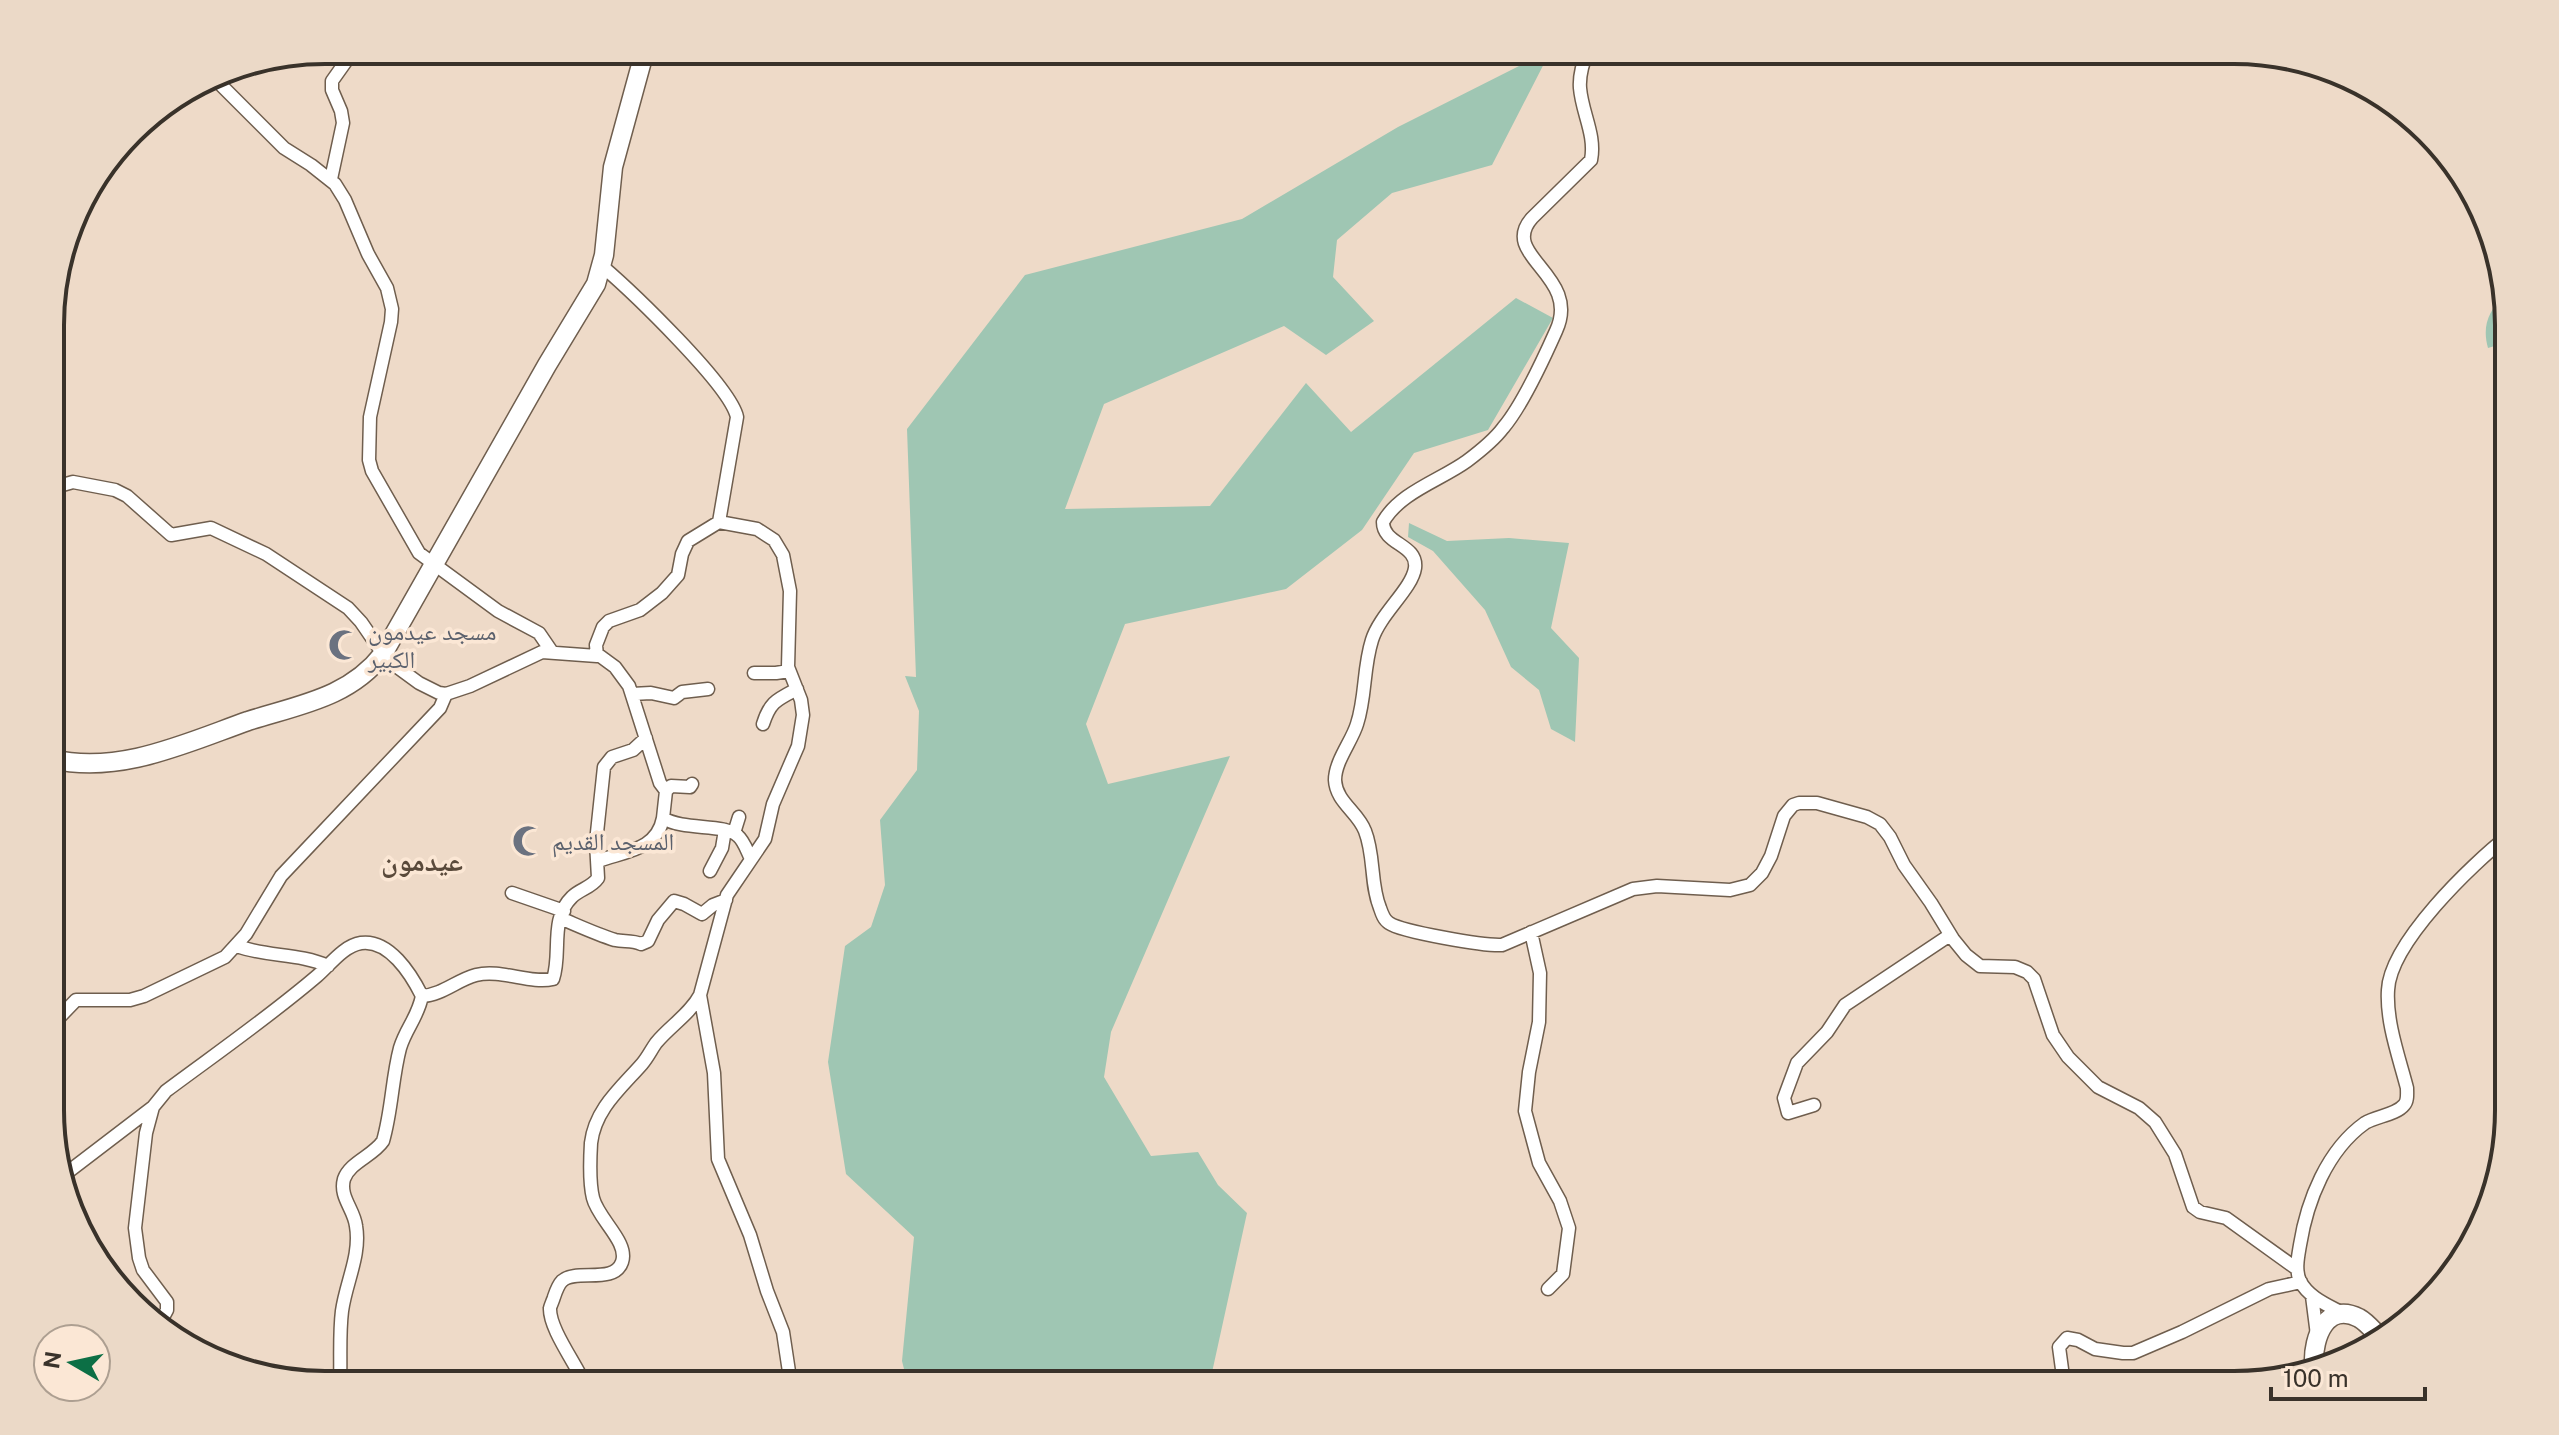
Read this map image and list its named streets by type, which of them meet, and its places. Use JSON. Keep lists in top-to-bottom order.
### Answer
{
  "districts": ["عيدمون"],
  "places": {
    "mosque": ["مسجد عيدمون الكبير", "المسجد القديم"]
  },
  "scale_bar": "100 m",
  "north": "left"
}
